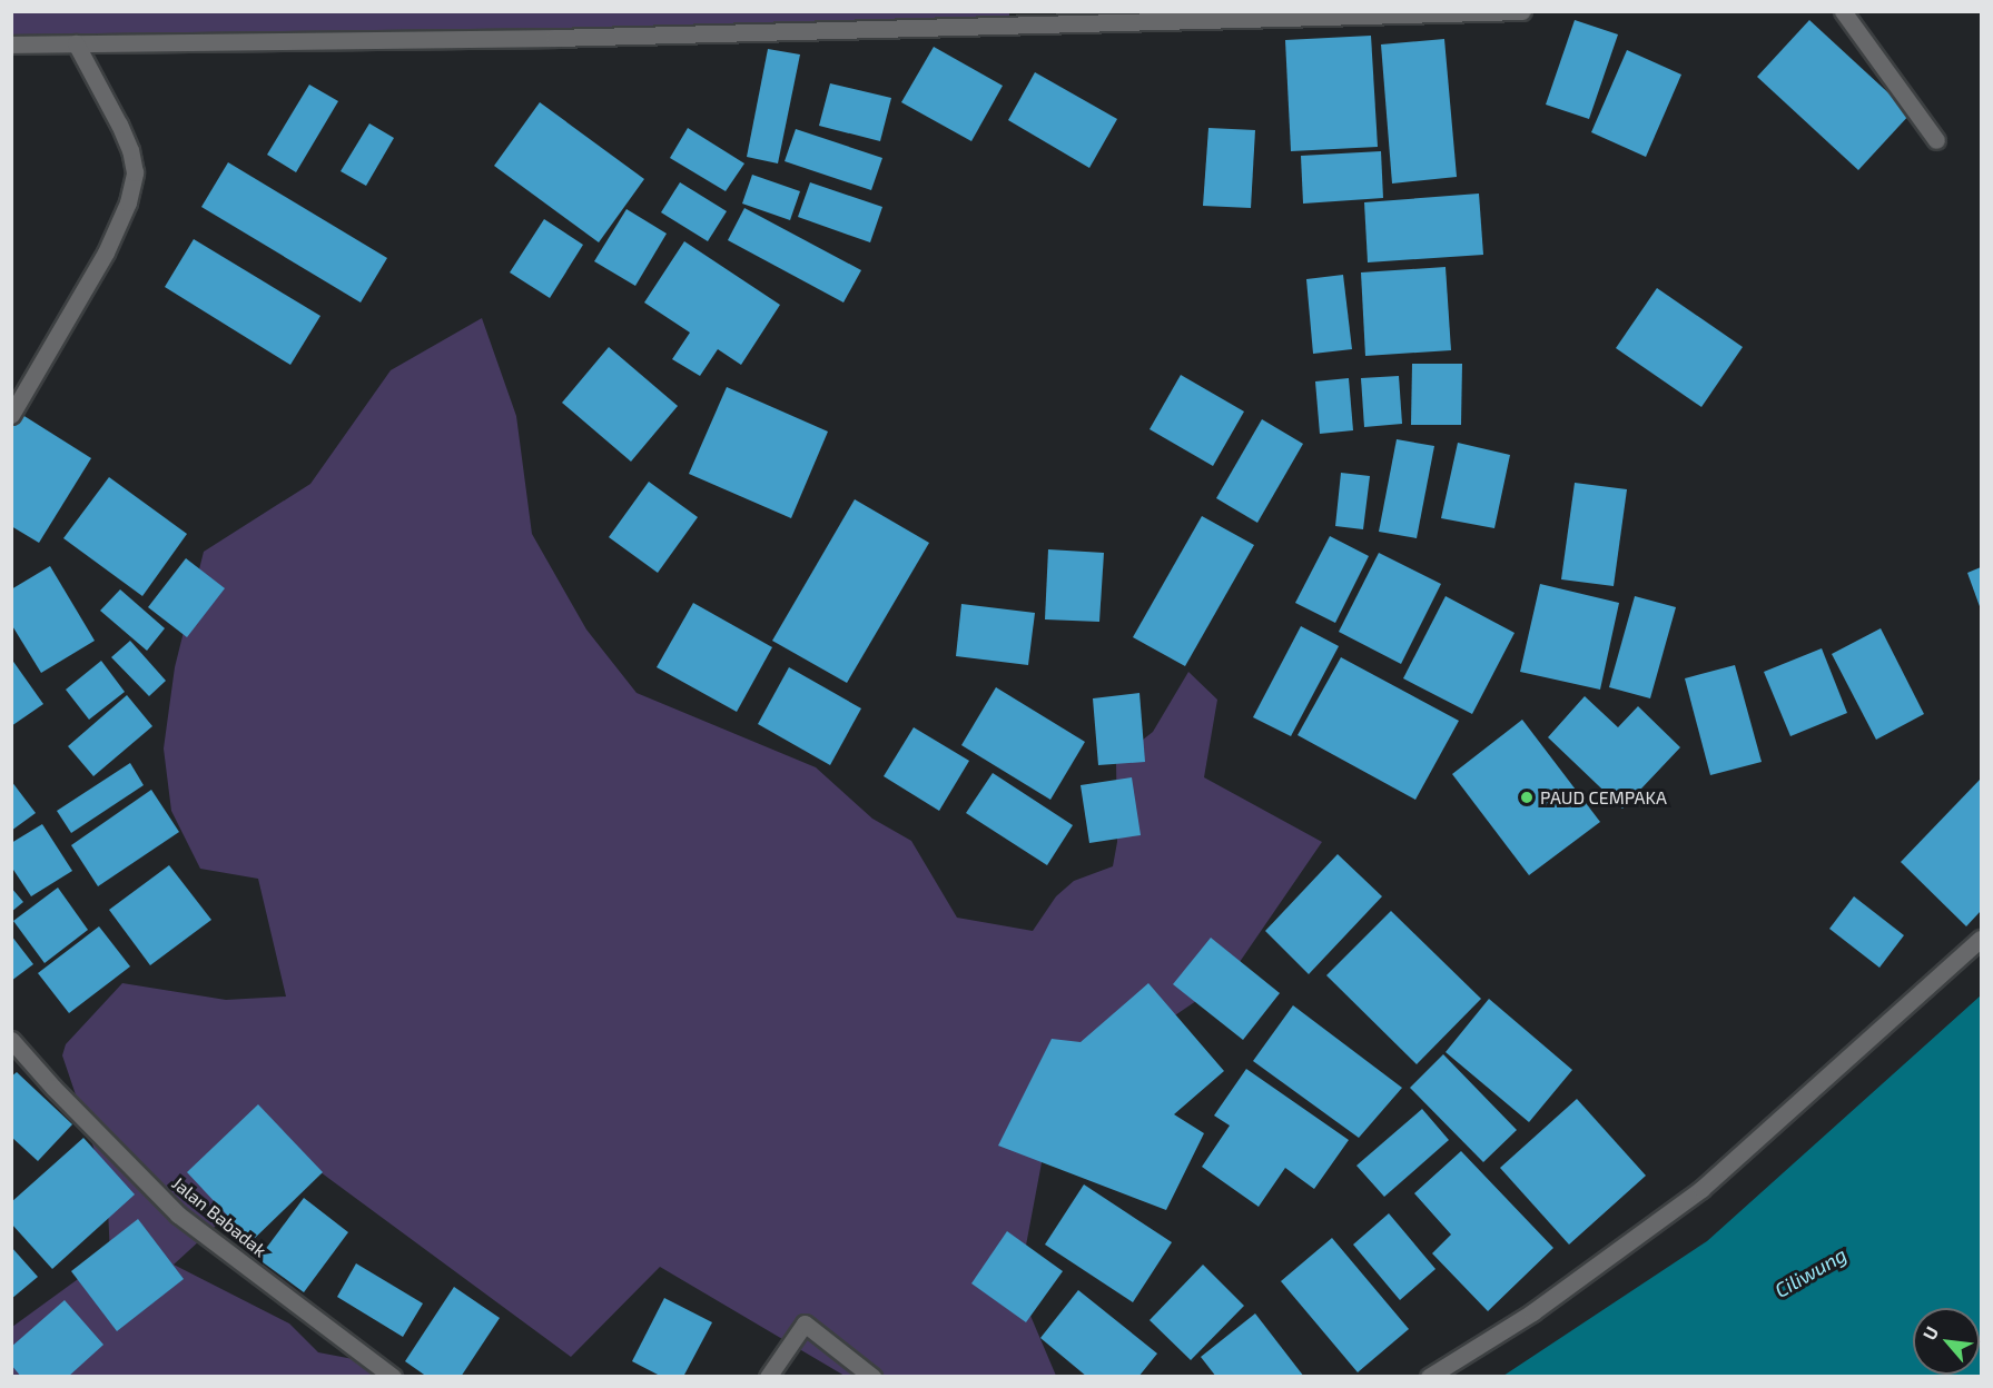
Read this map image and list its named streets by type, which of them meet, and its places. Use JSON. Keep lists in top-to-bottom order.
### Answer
{
  "streets": {
    "street": ["Jalan Babadak"]
  },
  "water": ["Ciliwung"],
  "places": ["PAUD CEMPAKA"],
  "north": "top left"
}
